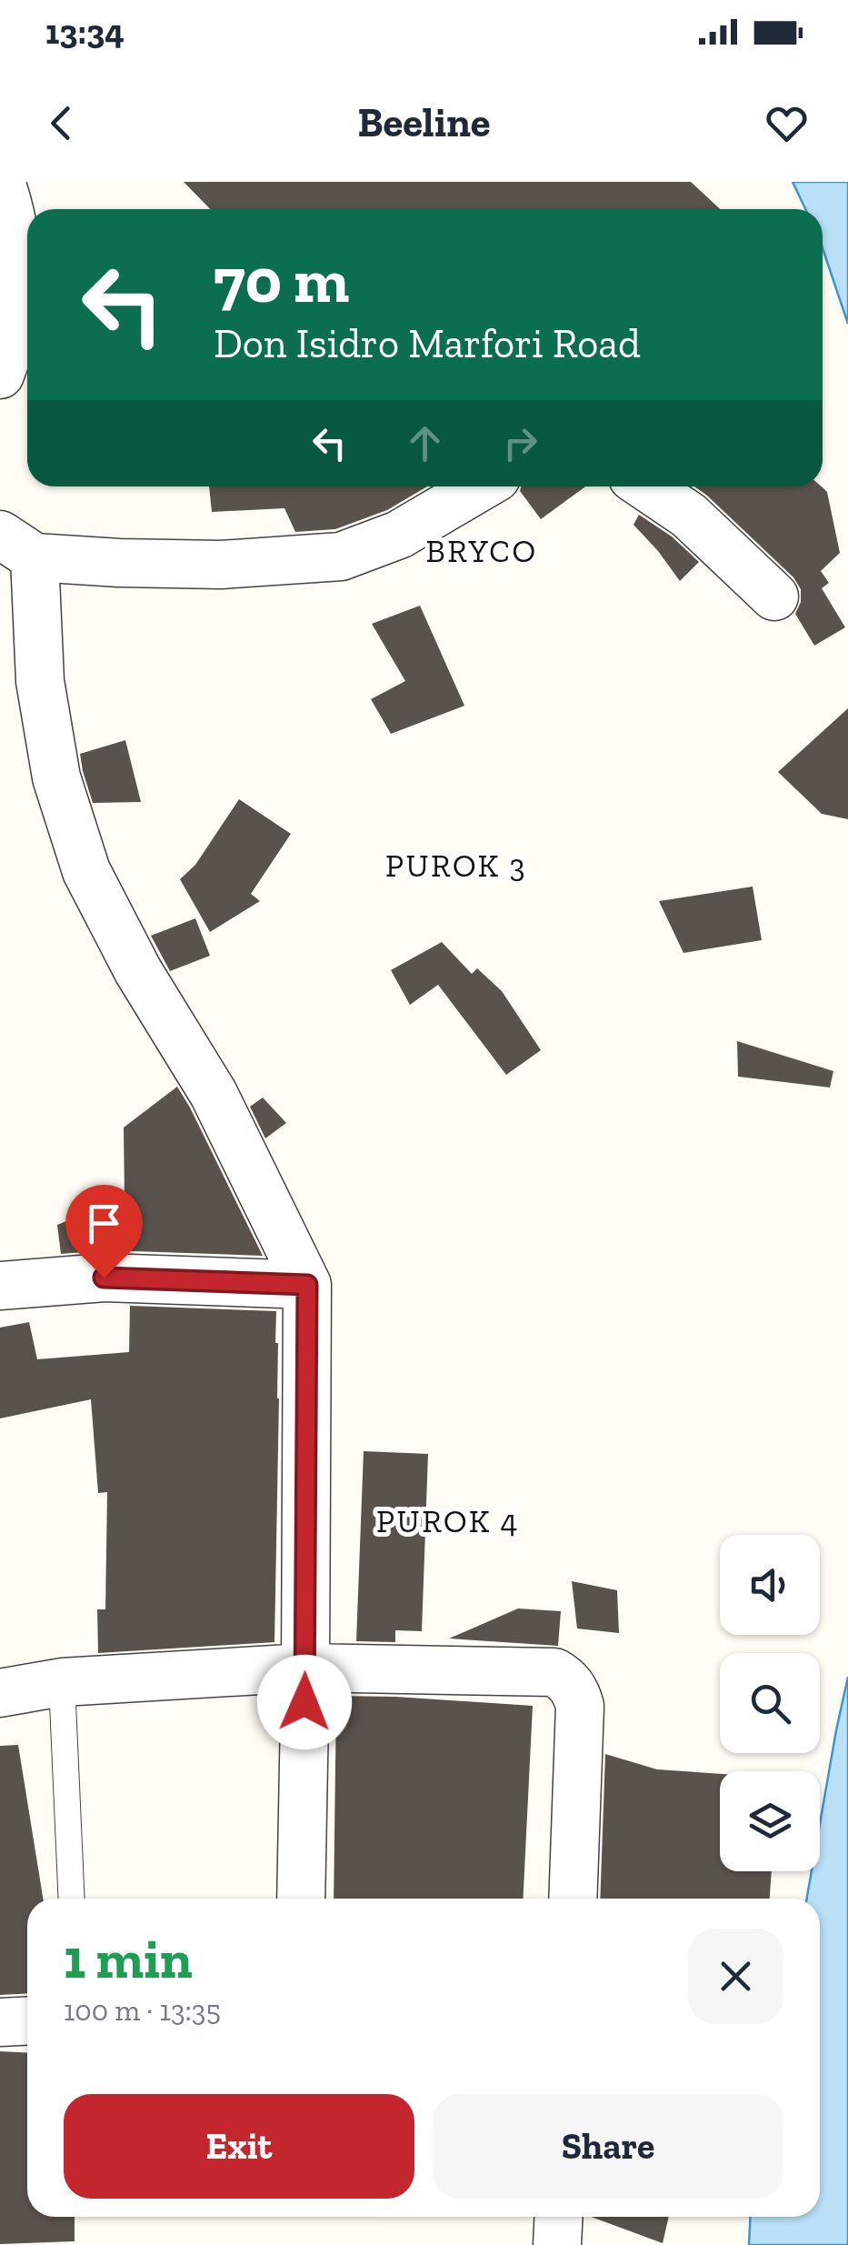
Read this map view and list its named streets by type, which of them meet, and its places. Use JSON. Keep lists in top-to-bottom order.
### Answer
{
  "districts": ["BRYCO", "PUROK 3", "PUROK 4"],
  "page": {
    "status": "13:34",
    "header": "Beeline",
    "turn": ["70 m", "Don Isidro Marfori Road"],
    "heading": ["1 min", "100 m · 13:35"],
    "buttons": ["Exit", "Share"]
  }
}
